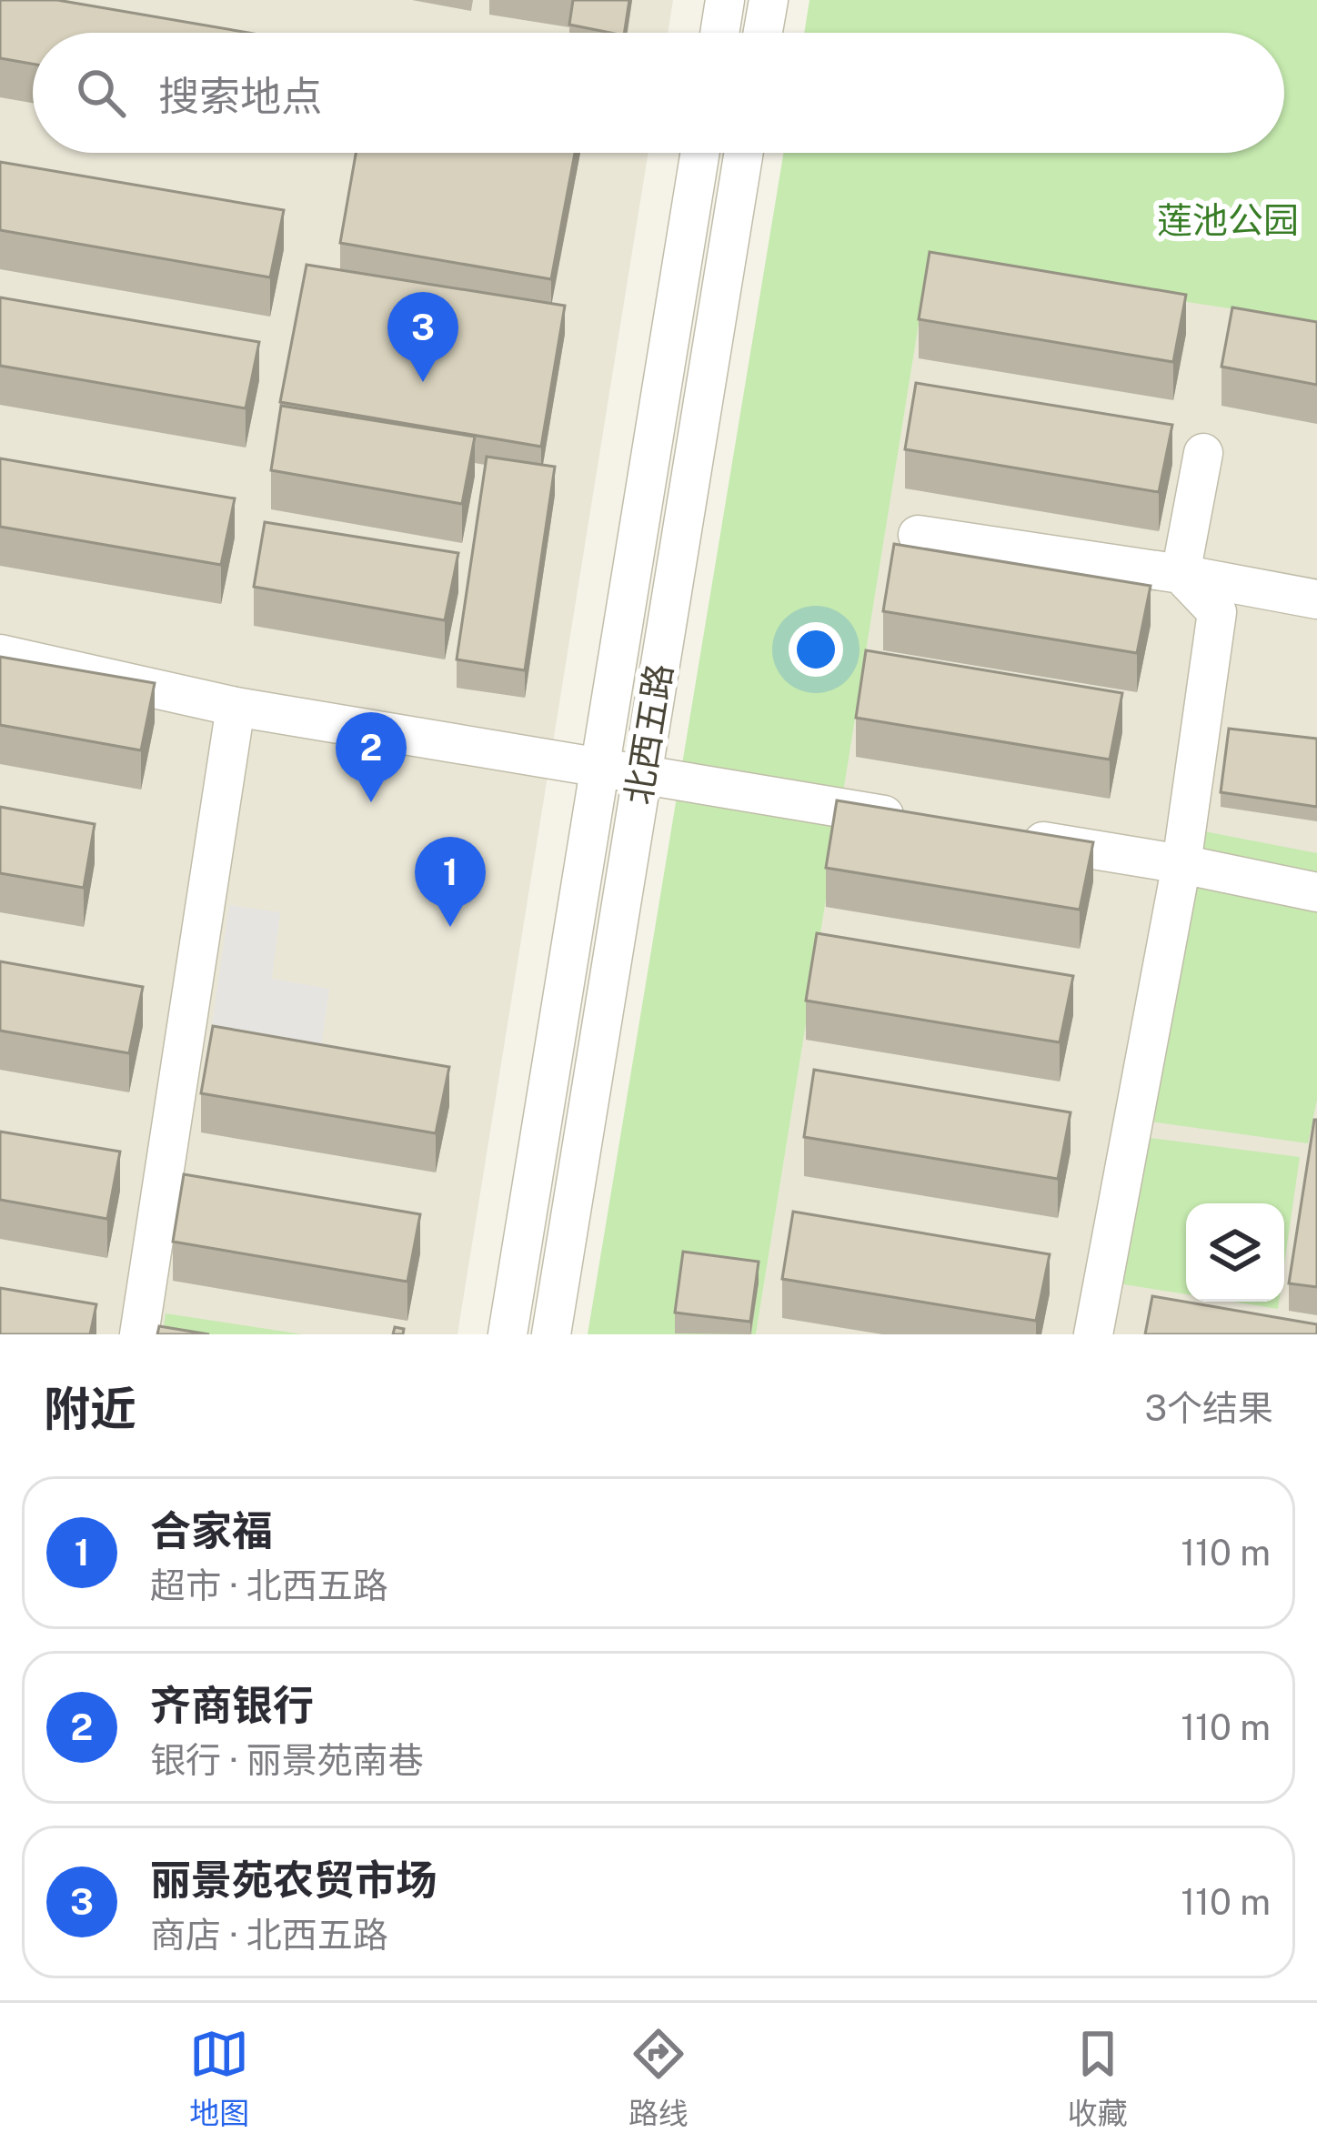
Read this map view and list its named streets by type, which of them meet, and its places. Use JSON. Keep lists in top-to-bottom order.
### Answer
{
  "streets": {
    "street": ["北西五路"]
  },
  "parks": ["莲池公园"],
  "page": {
    "search": "搜索地点",
    "pins": ["3", "2", "1"],
    "heading": ["附近", "3个结果"],
    "list": [
      {
        "mark": "1",
        "name": "合家福",
        "note": "超市 · 北西五路",
        "value": "110 m"
      },
      {
        "mark": "2",
        "name": "齐商银行",
        "note": "银行 · 丽景苑南巷",
        "value": "110 m"
      },
      {
        "mark": "3",
        "name": "丽景苑农贸市场",
        "note": "商店 · 北西五路",
        "value": "110 m"
      }
    ],
    "nav": ["地图", "路线", "收藏"]
  }
}
